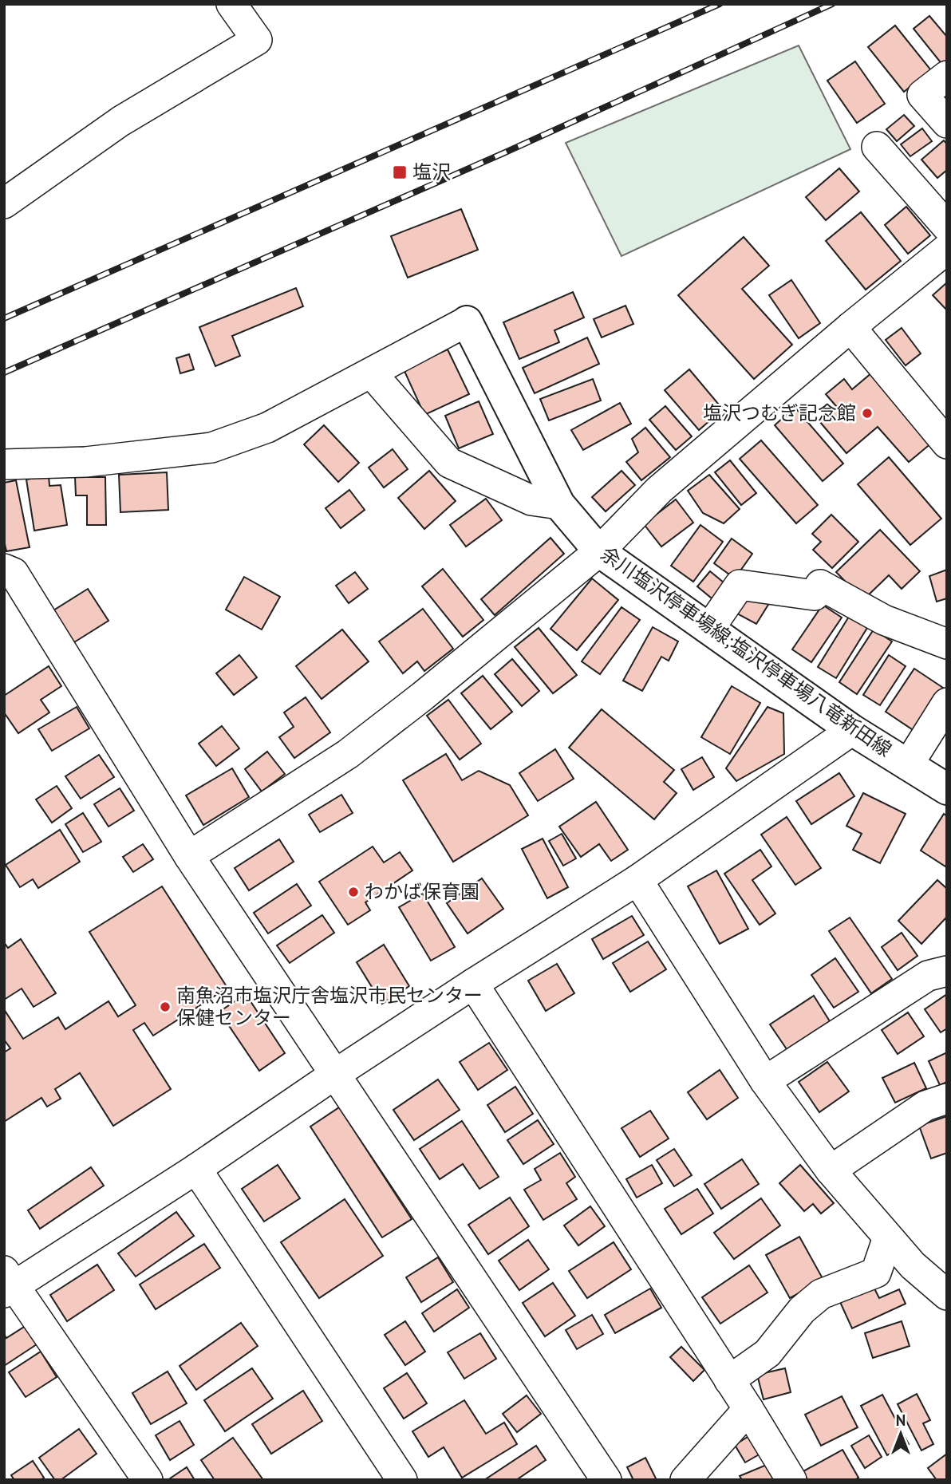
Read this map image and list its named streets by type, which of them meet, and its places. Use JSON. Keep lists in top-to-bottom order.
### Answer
{
  "streets": {
    "main road": ["余川塩沢停車場線;塩沢停車場八竜新田線"]
  },
  "places": {
    "transit": ["塩沢"],
    "other": ["塩沢つむぎ記念館", "わかば保育園", "南魚沼市塩沢庁舎塩沢市民センター 保健センター"]
  },
  "north": "top"
}
